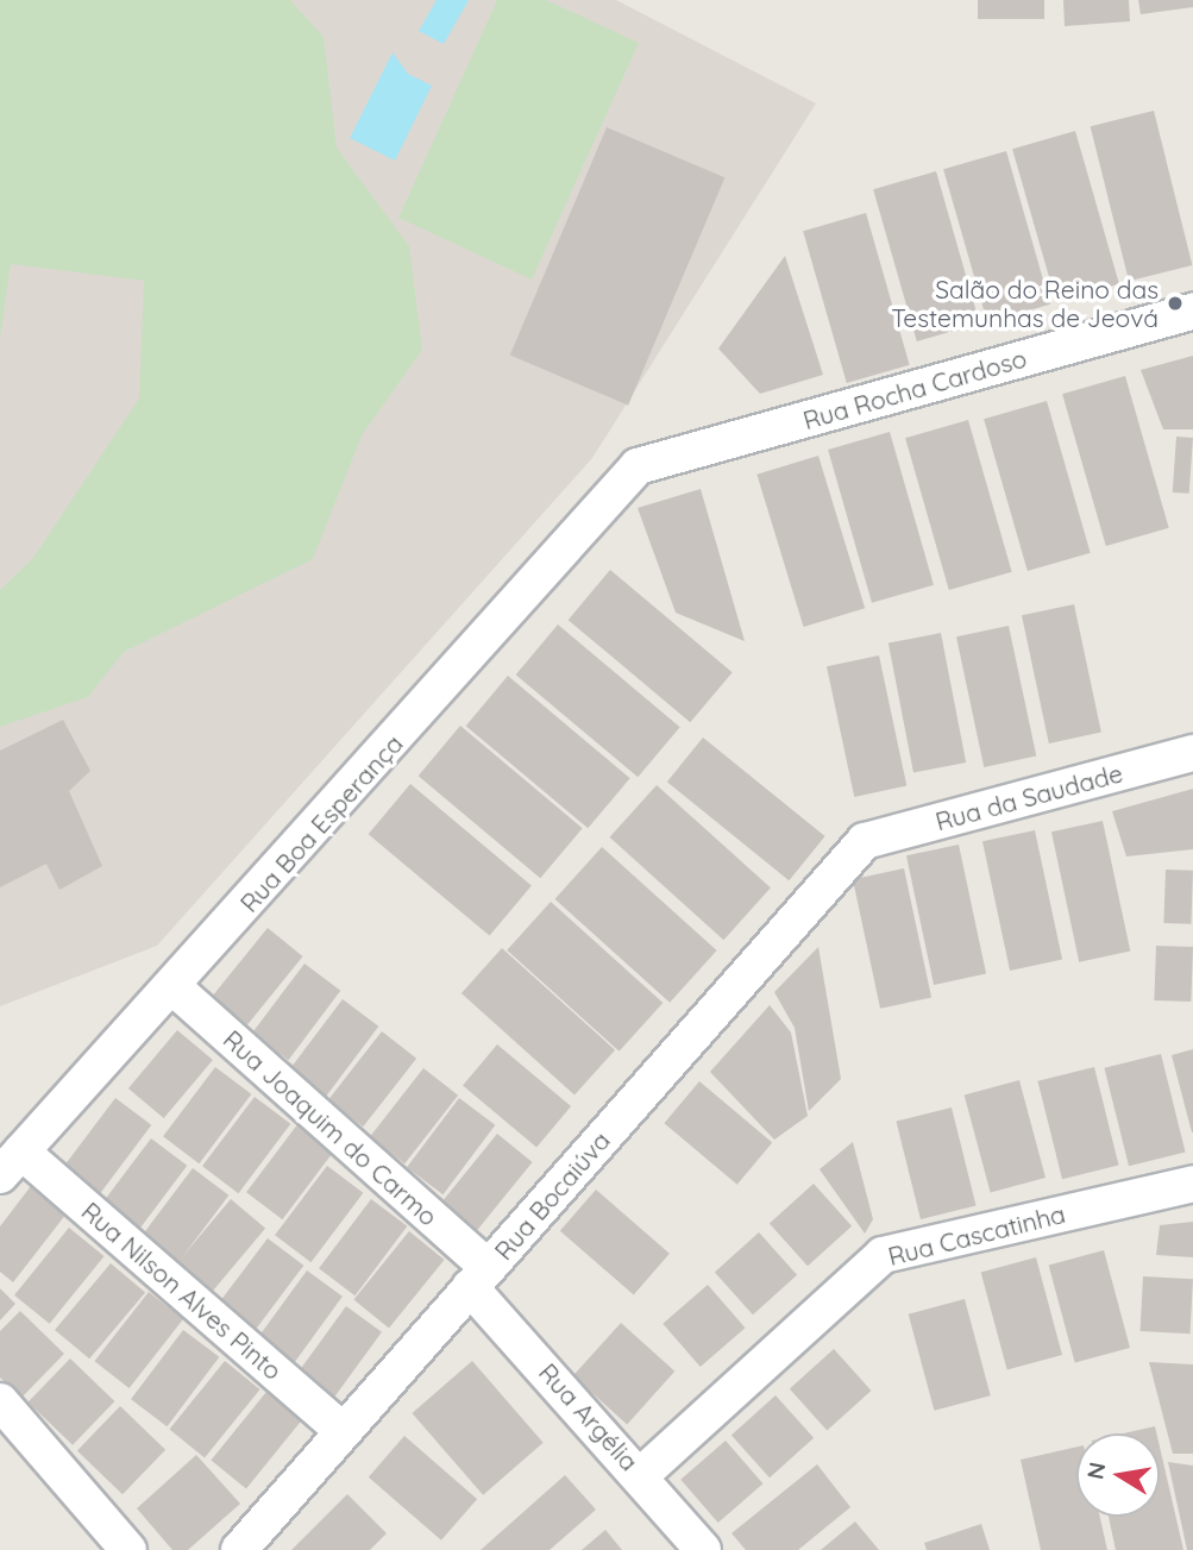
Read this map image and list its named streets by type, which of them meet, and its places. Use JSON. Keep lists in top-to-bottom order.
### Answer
{
  "streets": {
    "street": [
      "Rua Rocha Cardoso",
      "Rua da Saudade",
      "Rua Boa Esperança",
      "Rua Joaquim do Carmo",
      "Rua Bocaiúva",
      "Rua Cascatinha",
      "Rua Nilson Alves Pinto",
      "Rua Argélia"
    ]
  },
  "crossings": [
    ["Rua Rocha Cardoso", "Rua Boa Esperança"],
    ["Rua da Saudade", "Rua Bocaiúva"],
    ["Rua Boa Esperança", "Rua Joaquim do Carmo"],
    ["Rua Boa Esperança", "Rua Nilson Alves Pinto"],
    ["Rua Joaquim do Carmo", "Rua Bocaiúva"],
    ["Rua Joaquim do Carmo", "Rua Argélia"],
    ["Rua Bocaiúva", "Rua Nilson Alves Pinto"],
    ["Rua Bocaiúva", "Rua Argélia"],
    ["Rua Cascatinha", "Rua Argélia"]
  ],
  "places": ["Salão do Reino das Testemunhas de Jeová"],
  "north": "left"
}
